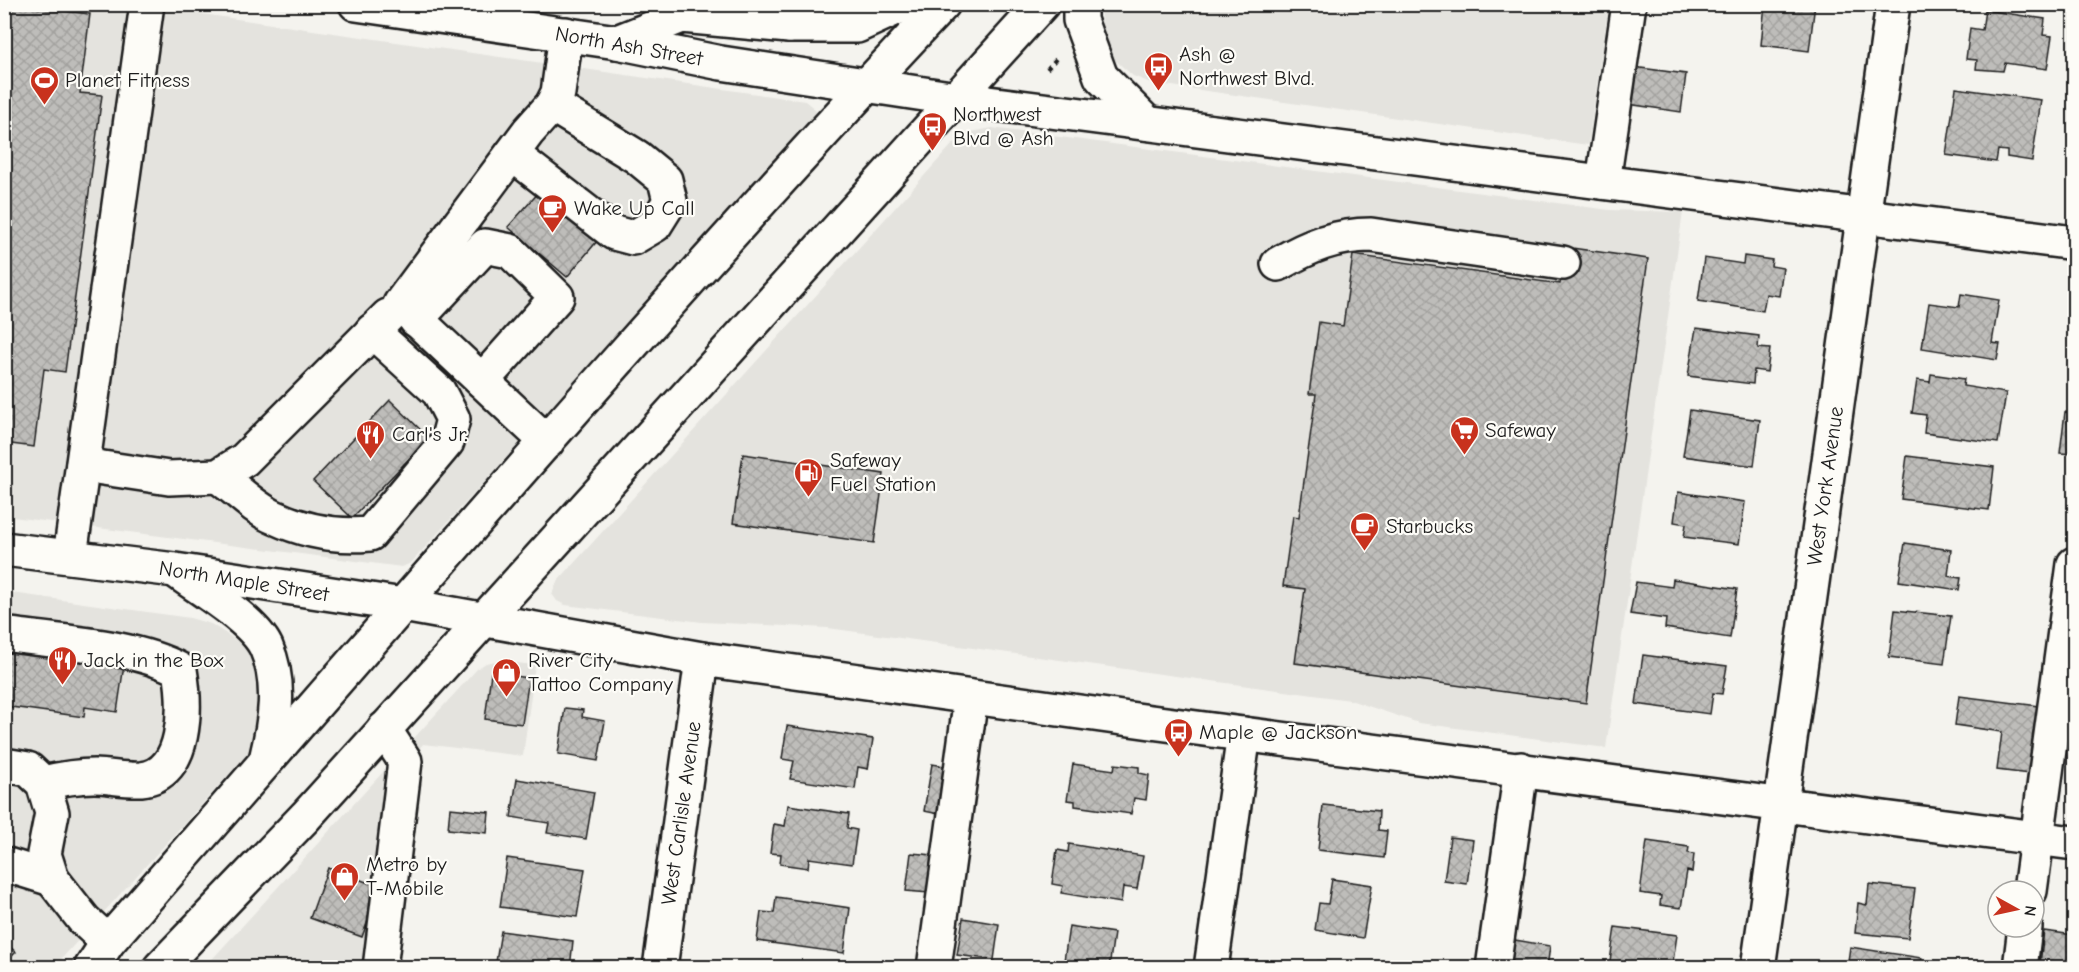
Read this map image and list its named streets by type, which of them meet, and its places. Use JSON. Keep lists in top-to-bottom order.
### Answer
{
  "streets": {
    "main road": [
      "North Ash Street",
      "West York Avenue",
      "North Maple Street",
      "West Carlisle Avenue"
    ]
  },
  "crossings": [
    ["North Ash Street", "West York Avenue"],
    ["West York Avenue", "North Maple Street"],
    ["North Maple Street", "West Carlisle Avenue"]
  ],
  "places": {
    "bus stop": ["Ash @ Northwest Blvd.", "Northwest Blvd @ Ash", "Maple @ Jackson"],
    "sports": ["Planet Fitness"],
    "cafe": ["Wake Up Call", "Starbucks"],
    "supermarket": ["Safeway"],
    "restaurant": ["Carl's Jr.", "Jack in the Box"],
    "fuel station": ["Safeway Fuel Station"],
    "shop": ["River City Tattoo Company", "Metro by T-Mobile"]
  },
  "north": "right"
}
